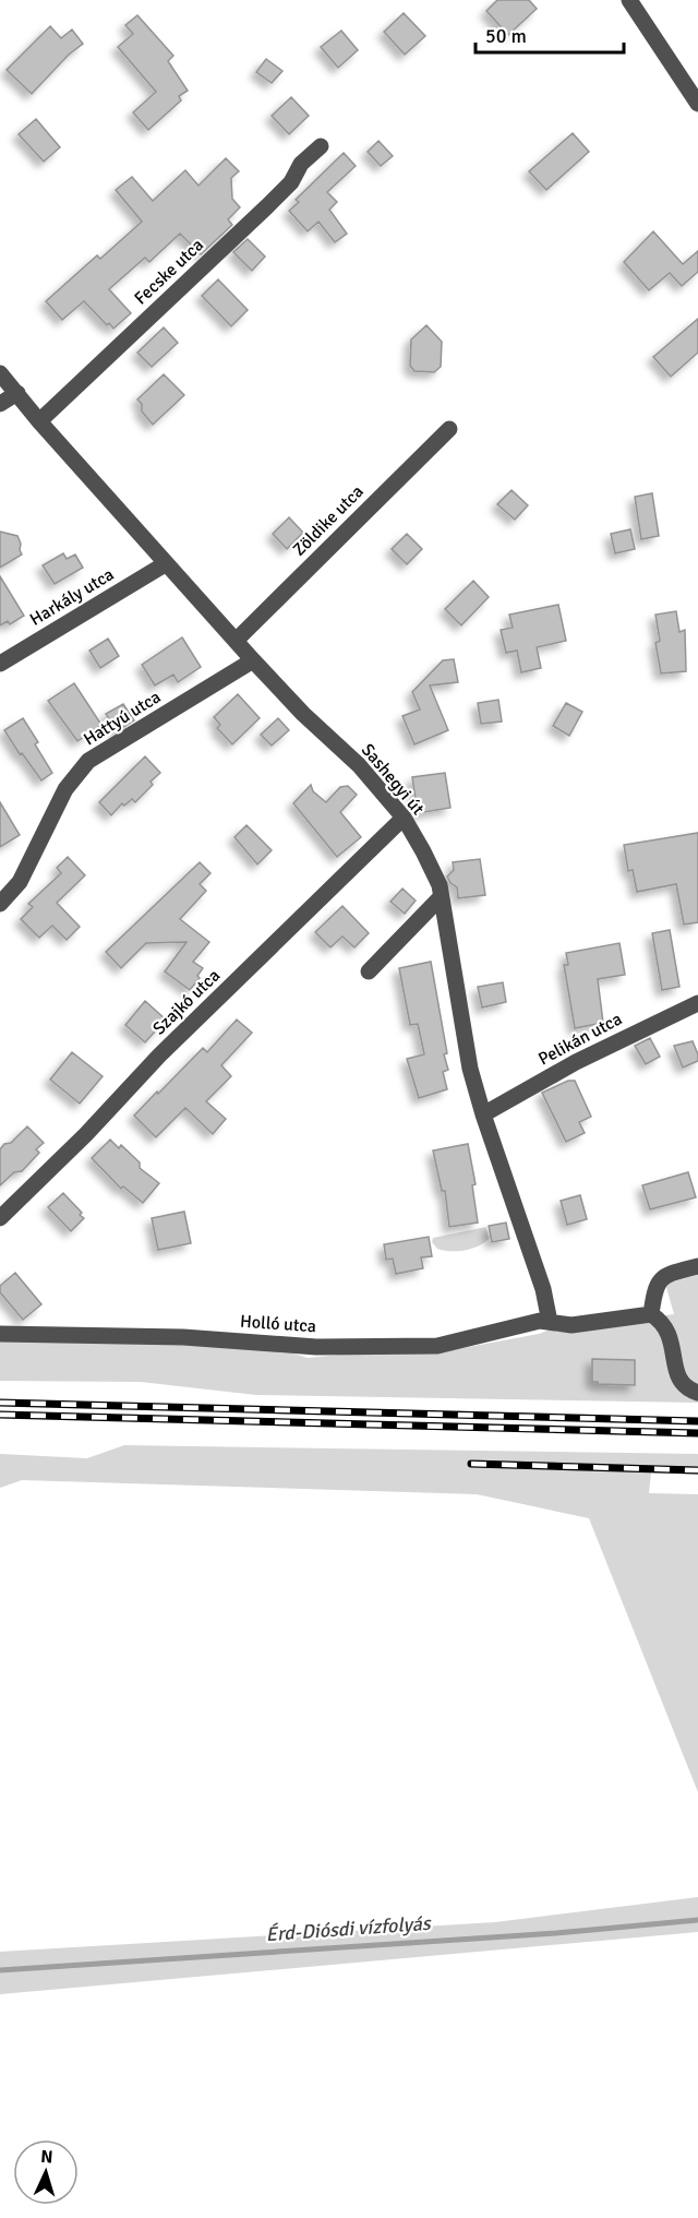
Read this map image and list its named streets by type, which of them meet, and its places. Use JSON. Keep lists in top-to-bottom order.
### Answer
{
  "streets": {
    "street": [
      "Fecske utca",
      "Zöldike utca",
      "Harkály utca",
      "Hattyú utca",
      "Sashegyi út",
      "Szajkó utca",
      "Pelikán utca",
      "Holló utca"
    ]
  },
  "crossings": [
    ["Fecske utca", "Sashegyi út"],
    ["Zöldike utca", "Sashegyi út"],
    ["Harkály utca", "Sashegyi út"],
    ["Hattyú utca", "Sashegyi út"],
    ["Sashegyi út", "Szajkó utca"],
    ["Sashegyi út", "Pelikán utca"],
    ["Sashegyi út", "Holló utca"]
  ],
  "water": ["Érd-Diósdi vízfolyás"],
  "scale_bar": "50 m",
  "north": "top"
}
